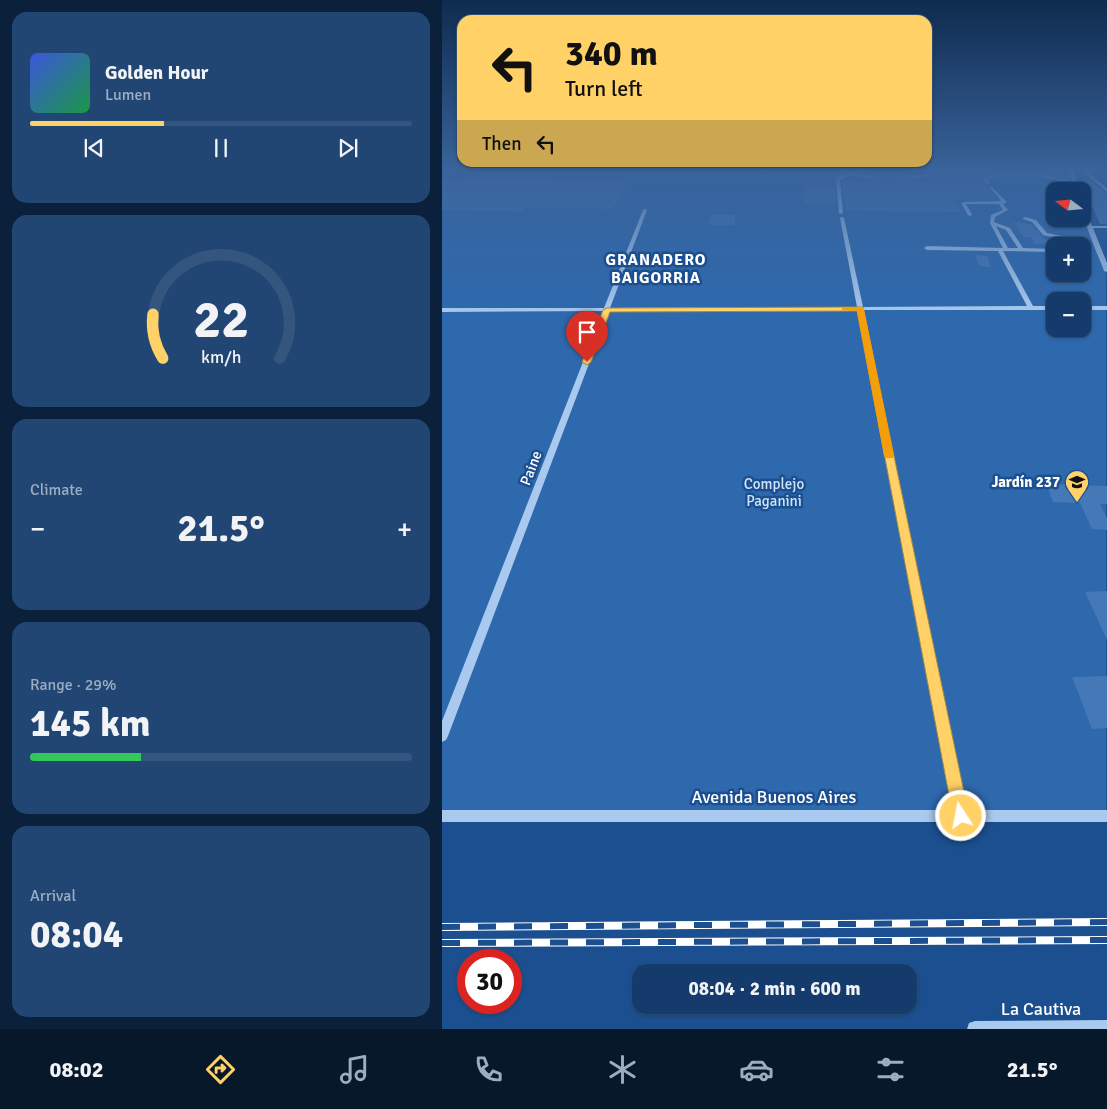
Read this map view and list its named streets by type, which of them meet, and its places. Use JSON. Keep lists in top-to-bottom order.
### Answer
{
  "streets": {
    "street": ["Paine", "Avenida Buenos Aires", "La Cautiva"]
  },
  "districts": ["GRANADERO BAIGORRIA"],
  "parks": ["Complejo Paganini"],
  "places": {
    "school or university": ["Jardín 237"]
  },
  "north": "left",
  "page": {
    "turn": ["340 m", "Turn left"],
    "song": ["Golden Hour", "Lumen"],
    "then": "Then",
    "map_buttons": ["+", "−"],
    "tile": [
      "Climate",
      ["Range · 29%", "145 km"],
      ["Arrival", "08:04"]
    ],
    "heat": ["−", "21.5°", "+"],
    "limit": "30",
    "trip": "08:04 · 2 min · 600 m",
    "tabs": ["08:02", "21.5°"],
    "gauge": ["22", "km/h"]
  }
}
